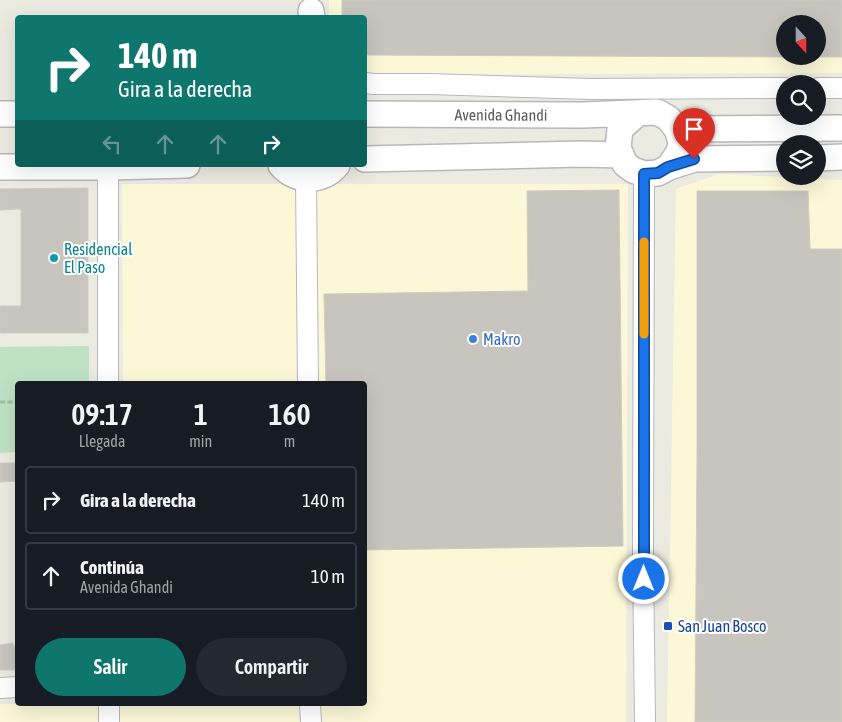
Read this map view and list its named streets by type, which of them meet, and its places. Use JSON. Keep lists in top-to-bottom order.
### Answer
{
  "streets": {
    "street": ["Avenida Ghandi"]
  },
  "places": {
    "other": ["Residencial El Paso", "Makro"],
    "transit": ["San Juan Bosco"]
  },
  "north": "bottom",
  "page": {
    "turn": ["140 m", "Gira a la derecha"],
    "eta": [
      "09:17",
      "Llegada",
      "1",
      "min",
      "160",
      "m"
    ],
    "list": [
      {
        "name": "Gira a la derecha",
        "value": "140 m"
      },
      {
        "name": "Continúa",
        "note": "Avenida Ghandi",
        "value": "10 m"
      }
    ],
    "buttons": ["Salir", "Compartir"]
  }
}
